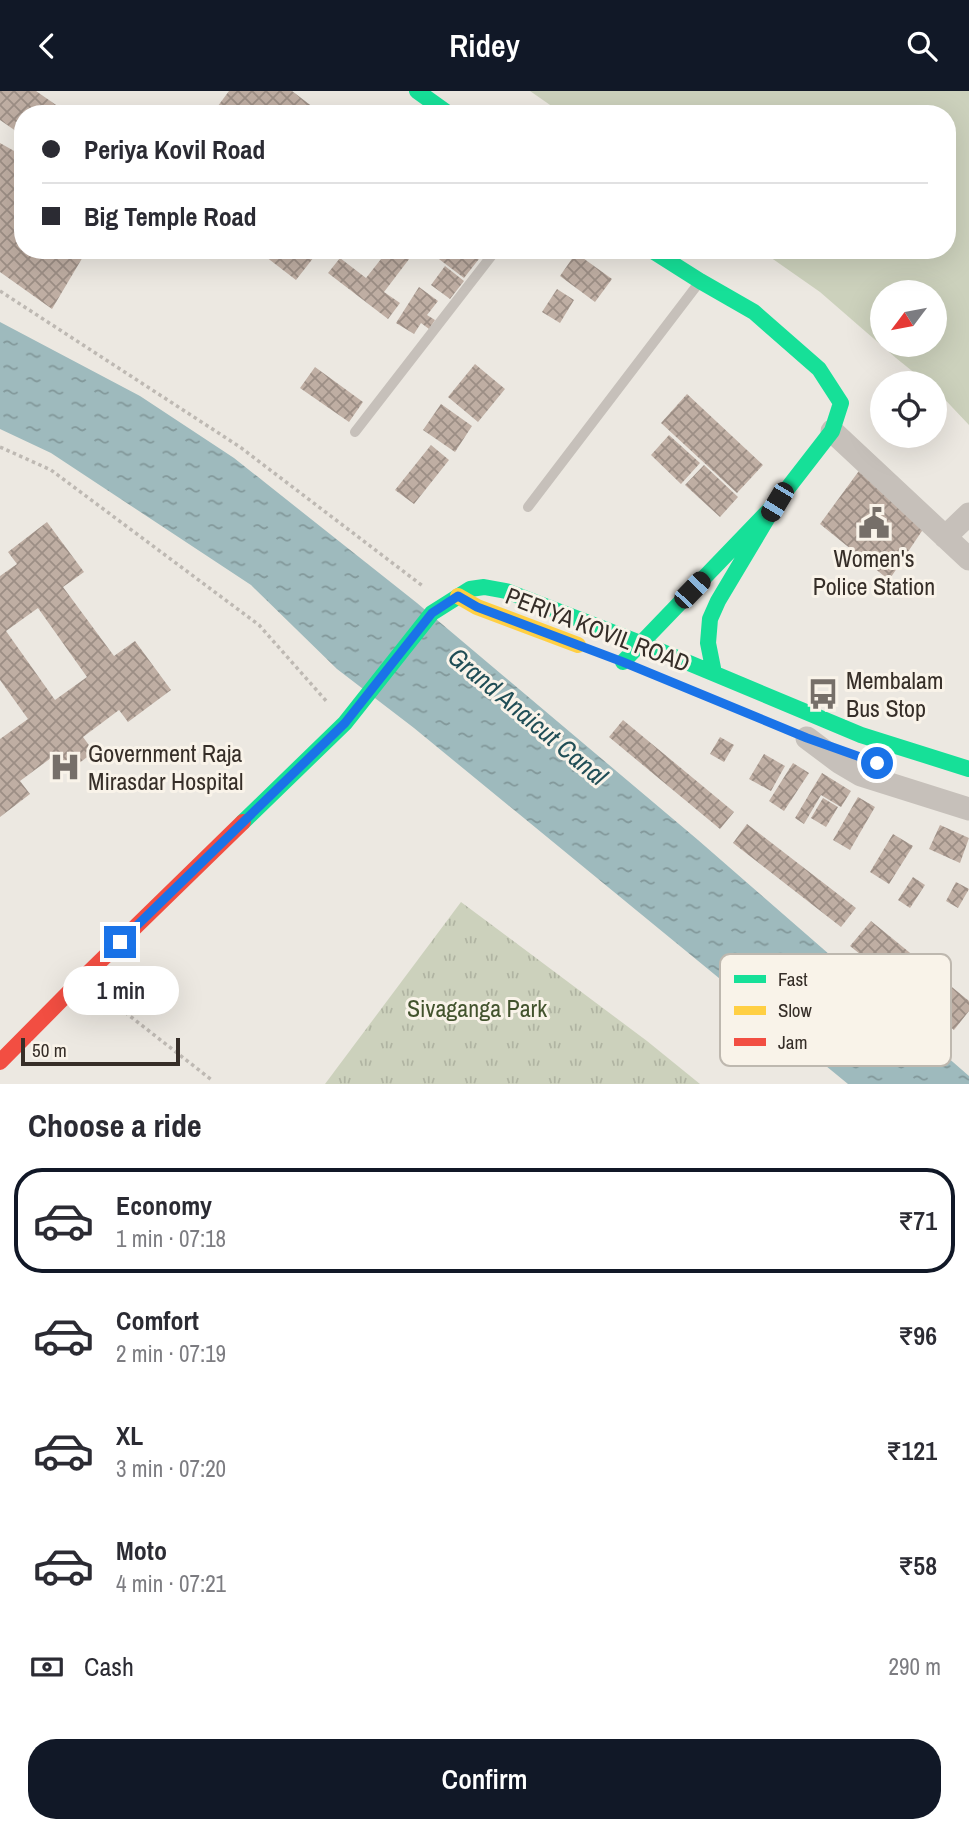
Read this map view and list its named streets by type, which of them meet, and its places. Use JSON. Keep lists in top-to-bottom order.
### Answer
{
  "streets": {
    "main road": ["PERIYA KOVIL ROAD"]
  },
  "water": ["Grand Anaicut Canal"],
  "parks": ["Sivaganga Park"],
  "places": {
    "public building": ["Women's Police Station"],
    "bus stop": ["Membalam Bus Stop"],
    "hospital": ["Government Raja Mirasdar Hospital"]
  },
  "legend": ["Fast", "Slow", "Jam"],
  "scale_bar": "50 m",
  "north": "bottom left",
  "page": {
    "header": "Ridey",
    "banner": ["Periya Kovil Road", "Big Temple Road"],
    "bubble": "1 min",
    "scale": "50 m",
    "heading": "Choose a ride",
    "list": [
      {
        "name": "Economy",
        "note": "1 min · 07:18",
        "value": "₹71"
      },
      {
        "name": "Comfort",
        "note": "2 min · 07:19",
        "value": "₹96"
      },
      {
        "name": "XL",
        "note": "3 min · 07:20",
        "value": "₹121"
      },
      {
        "name": "Moto",
        "note": "4 min · 07:21",
        "value": "₹58"
      }
    ],
    "pay": ["Cash", "290 m"],
    "buttons": "Confirm"
  }
}
